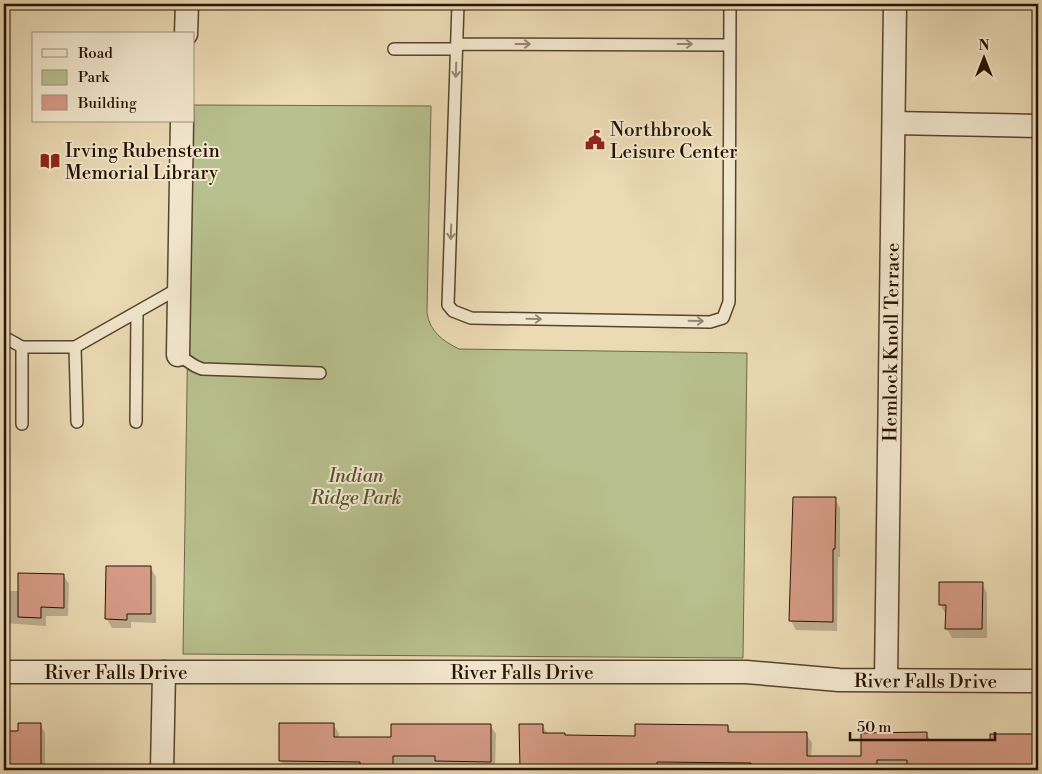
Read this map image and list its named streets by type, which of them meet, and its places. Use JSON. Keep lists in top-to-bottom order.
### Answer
{
  "streets": {
    "street": ["Hemlock Knoll Terrace", "River Falls Drive"]
  },
  "crossings": [
    ["Hemlock Knoll Terrace", "River Falls Drive"]
  ],
  "parks": ["Indian Ridge Park"],
  "places": {
    "public building": ["Northbrook Leisure Center"],
    "library": ["Irving Rubenstein Memorial Library"]
  },
  "legend": ["Road", "Park", "Building"],
  "scale_bar": "50 m",
  "north": "top"
}
